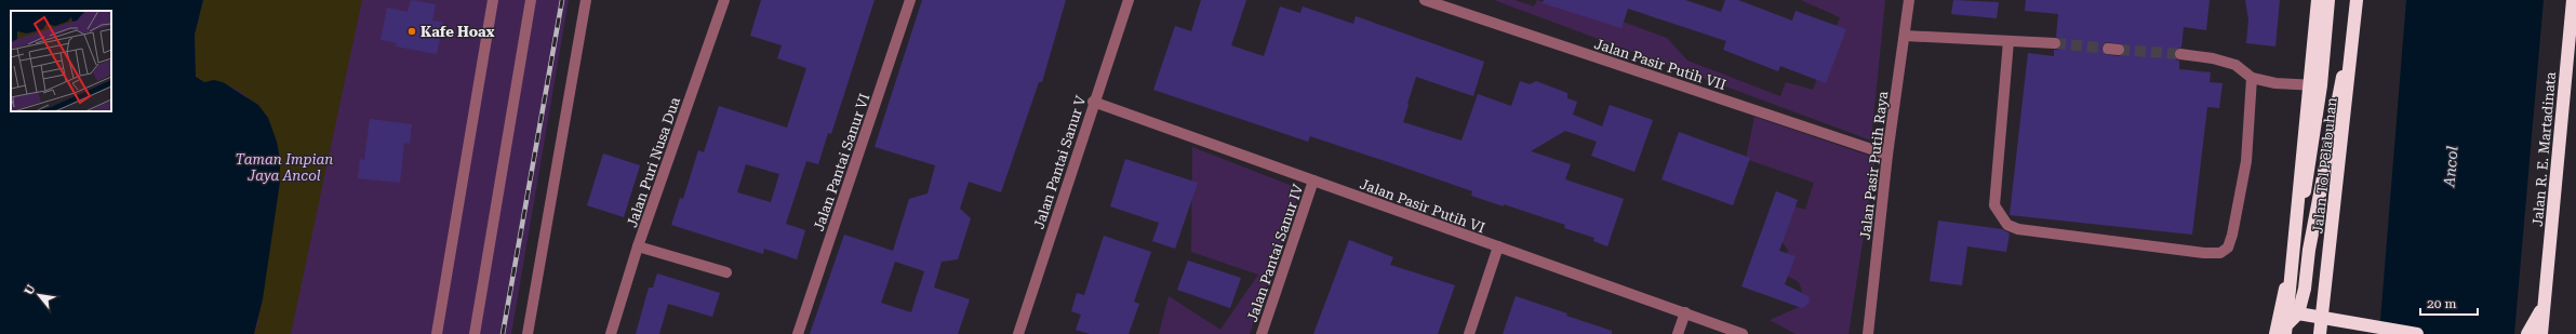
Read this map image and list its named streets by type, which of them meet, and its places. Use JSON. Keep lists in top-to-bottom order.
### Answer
{
  "streets": {
    "highway": ["Jalan R. E. Martadinata", "Jalan Tol Pelabuhan"],
    "street": [
      "Jalan Pasir Putih VII",
      "Jalan Puri Nusa Dua",
      "Jalan Pantai Sanur VI",
      "Jalan Pantai Sanur V",
      "Jalan Pasir Putih Raya",
      "Jalan Pasir Putih VI",
      "Jalan Pantai Sanur IV"
    ]
  },
  "crossings": [
    ["Jalan Pasir Putih VII", "Jalan Pasir Putih Raya"],
    ["Jalan Pantai Sanur V", "Jalan Pasir Putih VI"],
    ["Jalan Pasir Putih VI", "Jalan Pantai Sanur IV"]
  ],
  "water": ["Ancol"],
  "parks": ["Taman Impian Jaya Ancol"],
  "places": ["Kafe Hoax"],
  "scale_bar": "20 m",
  "north": "top left"
}
